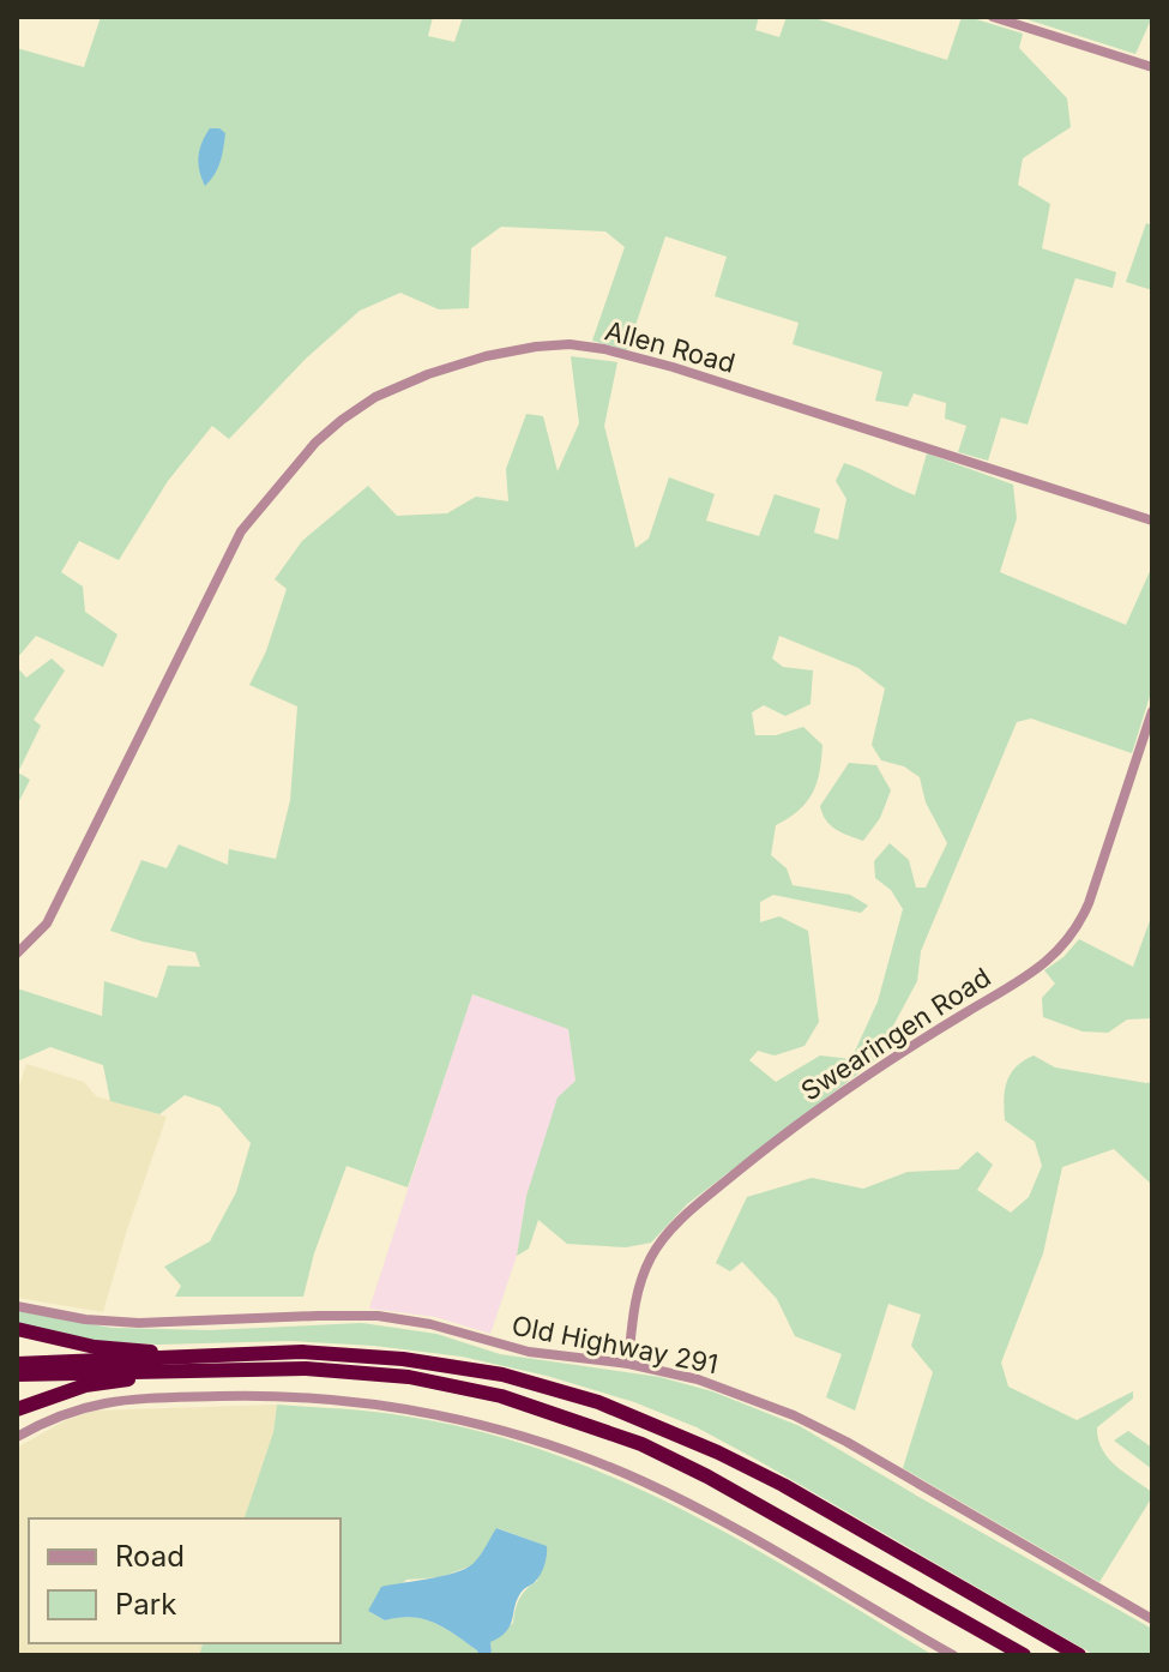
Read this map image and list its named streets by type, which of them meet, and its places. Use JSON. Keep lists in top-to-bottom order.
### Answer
{
  "streets": {
    "street": ["Allen Road", "Swearingen Road", "Old Highway 291"]
  },
  "crossings": [
    ["Swearingen Road", "Old Highway 291"]
  ],
  "legend": ["Road", "Park"]
}
